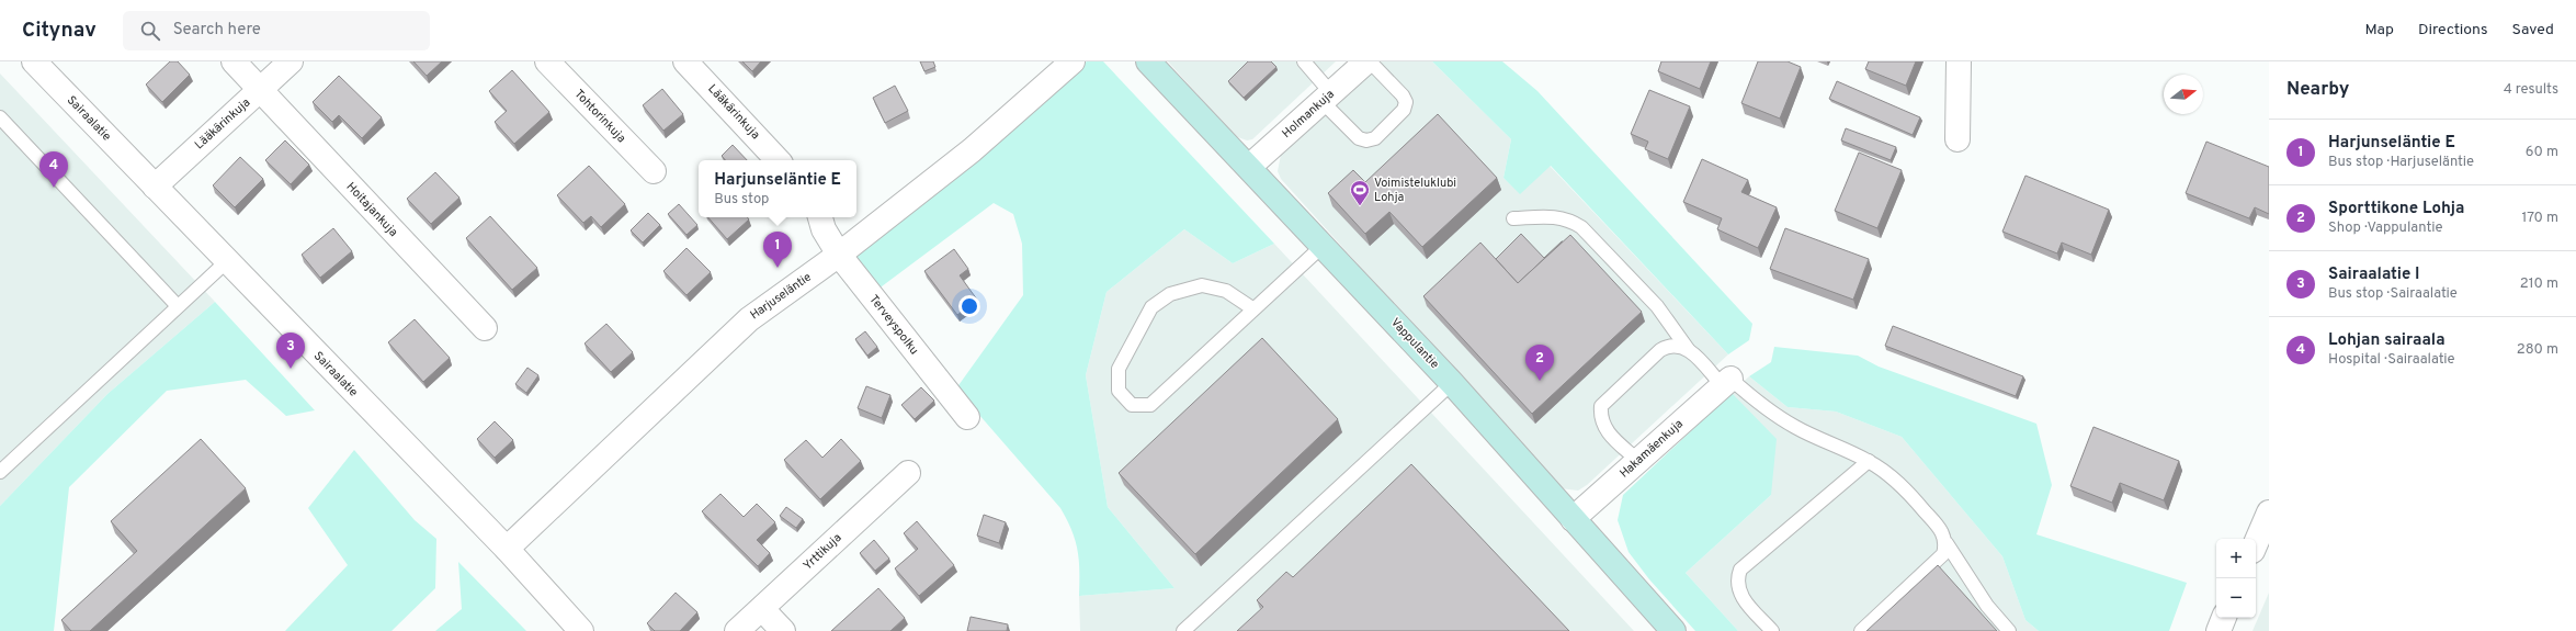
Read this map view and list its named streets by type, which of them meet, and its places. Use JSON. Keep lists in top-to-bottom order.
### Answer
{
  "streets": {
    "street": [
      "Lääkärinkuja",
      "Holmankuja",
      "Tohtorinkuja",
      "Sairaalatie",
      "Hoitajankuja",
      "Harjuseläntie",
      "Terveyspolku",
      "Vappulantie",
      "Hakamäenkuja",
      "Yrttikuja"
    ]
  },
  "crossings": [
    ["Lääkärinkuja", "Sairaalatie"],
    ["Lääkärinkuja", "Hoitajankuja"],
    ["Holmankuja", "Vappulantie"],
    ["Sairaalatie", "Harjuseläntie"],
    ["Harjuseläntie", "Terveyspolku"],
    ["Vappulantie", "Hakamäenkuja"]
  ],
  "places": {
    "sports": ["Voimisteluklubi Lohja"]
  },
  "north": "right",
  "page": {
    "header": "Citynav",
    "search": "Search here",
    "nav": ["Map", "Directions", "Saved"],
    "heading": ["Nearby", "4 results"],
    "list": [
      {
        "mark": "1",
        "name": "Harjunseläntie E",
        "note": "Bus stop · Harjuseläntie",
        "value": "60 m"
      },
      {
        "mark": "2",
        "name": "Sporttikone Lohja",
        "note": "Shop · Vappulantie",
        "value": "170 m"
      },
      {
        "mark": "3",
        "name": "Sairaalatie I",
        "note": "Bus stop · Sairaalatie",
        "value": "210 m"
      },
      {
        "mark": "4",
        "name": "Lohjan sairaala",
        "note": "Hospital · Sairaalatie",
        "value": "280 m"
      }
    ],
    "pins": [
      "4",
      "1",
      "3",
      "2"
    ],
    "popup": ["Harjunseläntie E", "Bus stop"],
    "map_buttons": ["+", "−"]
  }
}
